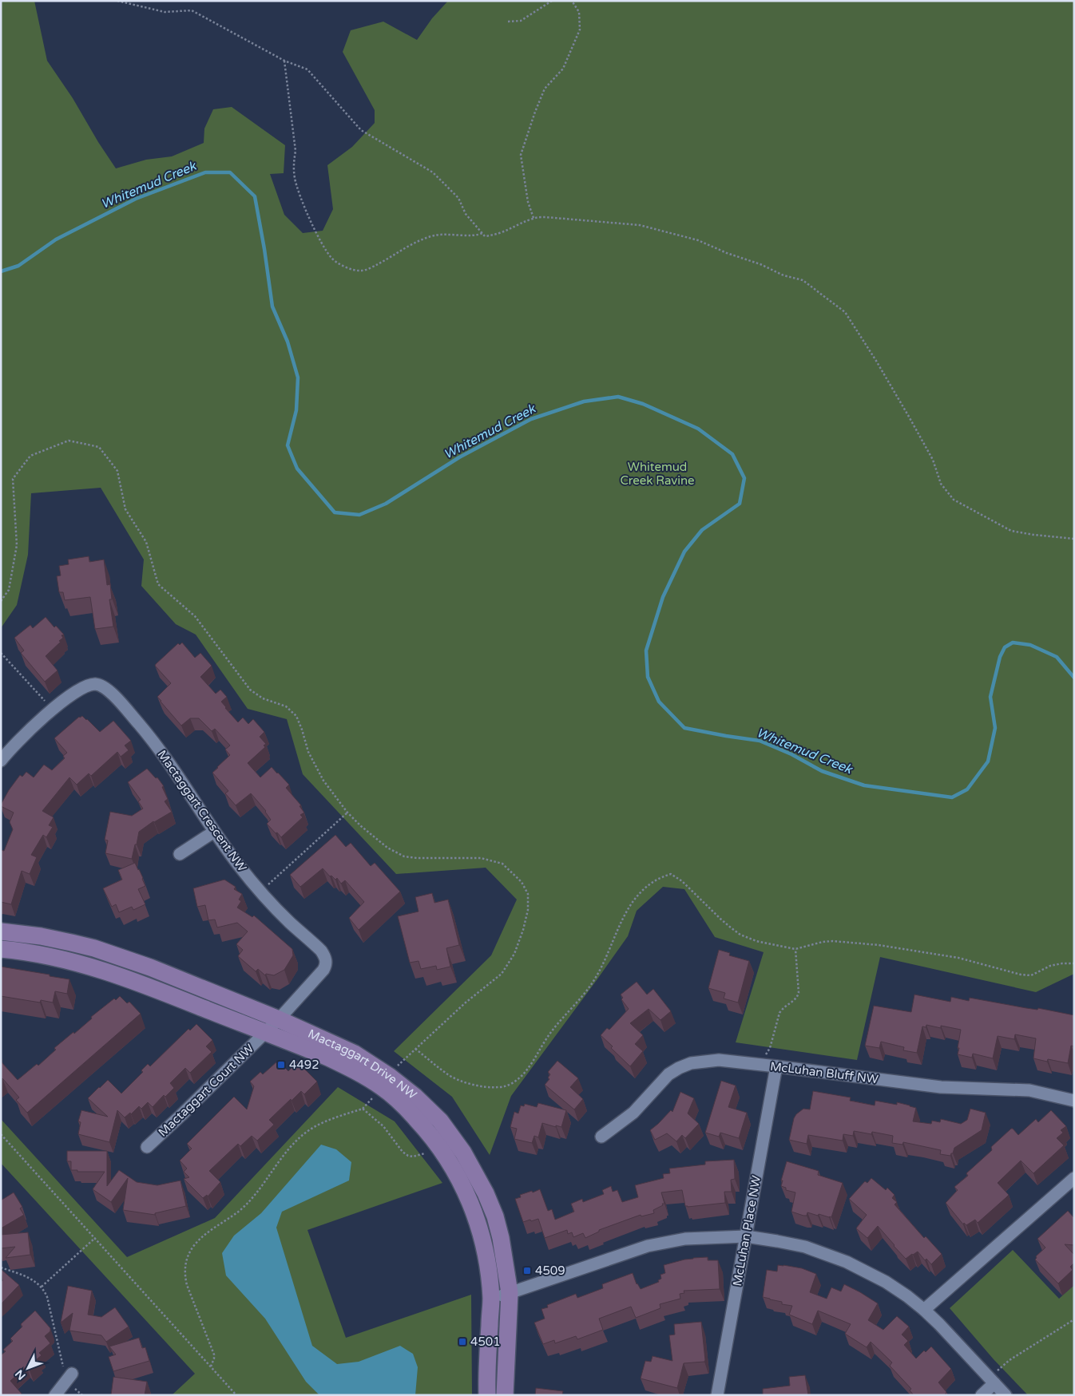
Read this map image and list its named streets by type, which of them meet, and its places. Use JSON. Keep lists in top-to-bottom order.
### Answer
{
  "streets": {
    "street": [
      "Mactaggart Crescent NW",
      "Mactaggart Drive NW",
      "McLuhan Bluff NW",
      "Mactaggart Court NW",
      "McLuhan Place NW"
    ]
  },
  "crossings": [
    ["Mactaggart Crescent NW", "Mactaggart Drive NW"],
    ["Mactaggart Crescent NW", "Mactaggart Court NW"],
    ["Mactaggart Drive NW", "Mactaggart Court NW"],
    ["McLuhan Bluff NW", "McLuhan Place NW"]
  ],
  "water": ["Whitemud Creek"],
  "parks": ["Whitemud Creek Ravine"],
  "places": {
    "transit": ["4492", "4509", "4501"]
  },
  "north": "bottom left"
}
